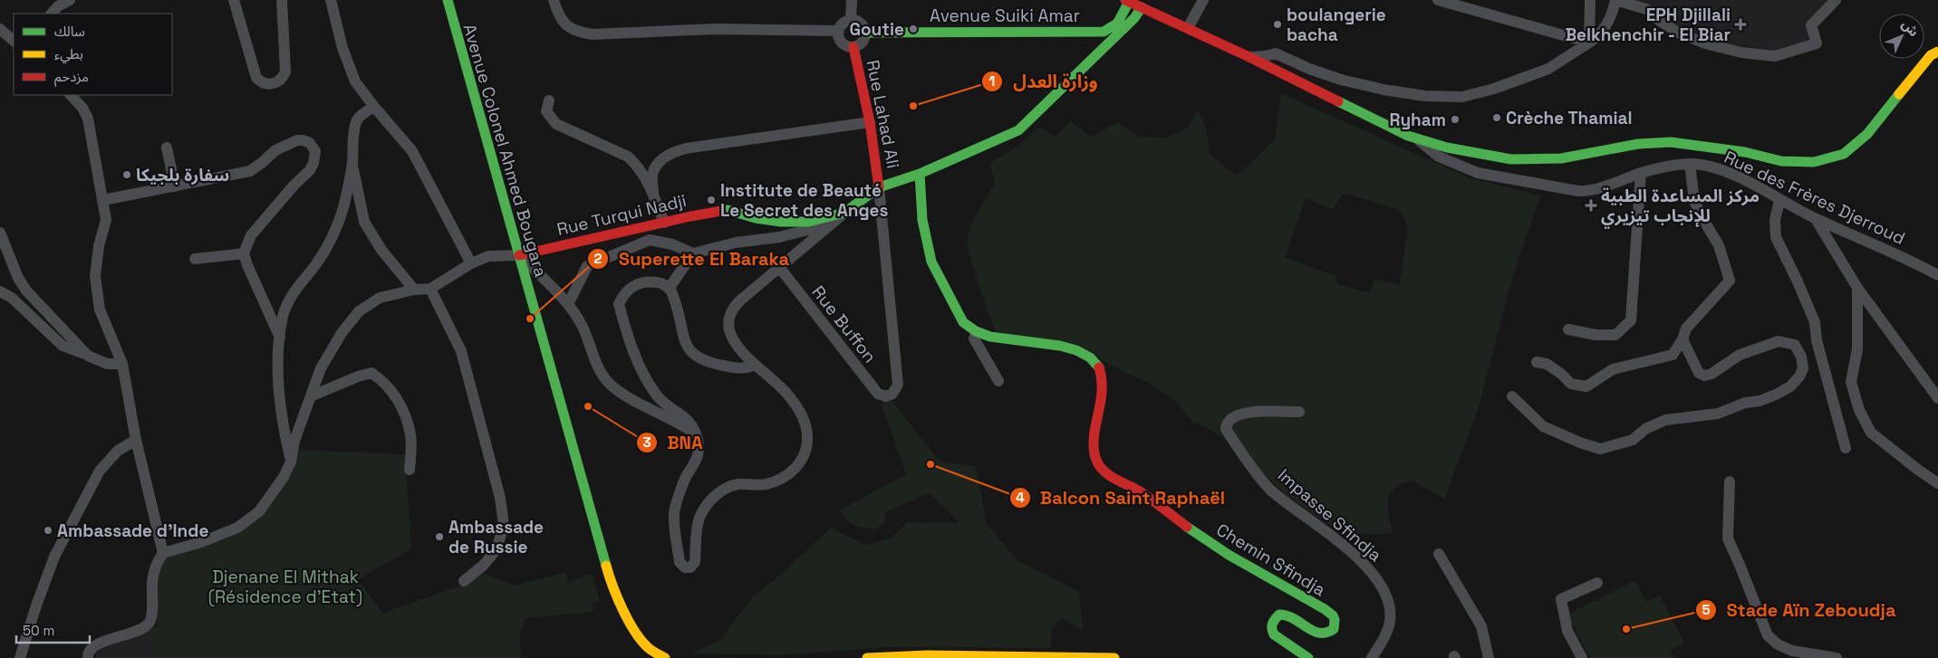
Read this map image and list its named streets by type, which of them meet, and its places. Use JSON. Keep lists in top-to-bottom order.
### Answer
{
  "streets": {
    "street": [
      "Avenue Suiki Amar",
      "Rue Lahad Ali",
      "Avenue Colonel Ahmed Bougara",
      "Rue des Frères Djerroud",
      "Rue Turqui Nadji",
      "Rue Buffon",
      "Impasse Sfindja",
      "Chemin Sfindja"
    ]
  },
  "crossings": [
    ["Avenue Suiki Amar", "Rue Lahad Ali"],
    ["Rue Lahad Ali", "Rue Buffon"],
    ["Avenue Colonel Ahmed Bougara", "Rue Turqui Nadji"]
  ],
  "parks": ["Djenane El Mithak (Résidence d'Etat)"],
  "places": {
    "other": [
      "boulangerie bacha",
      "Goutie",
      "وزارة العدل",
      "Crèche Thamial",
      "Ryham",
      "سفارة بلجيكا",
      "Institute de Beauté Le Secret des Anges",
      "Superette El Baraka",
      "BNA",
      "Balcon Saint Raphaël",
      "Ambassade d'Inde",
      "Ambassade de Russie",
      "Stade Aïn Zeboudja"
    ],
    "health": ["EPH Djillali Belkhenchir - El Biar", "مركز المساعدة الطبية للإنجاب تيزيري"]
  },
  "legend": ["سالك", "بطيء", "مزدحم"],
  "scale_bar": "50 m",
  "north": "top right"
}
